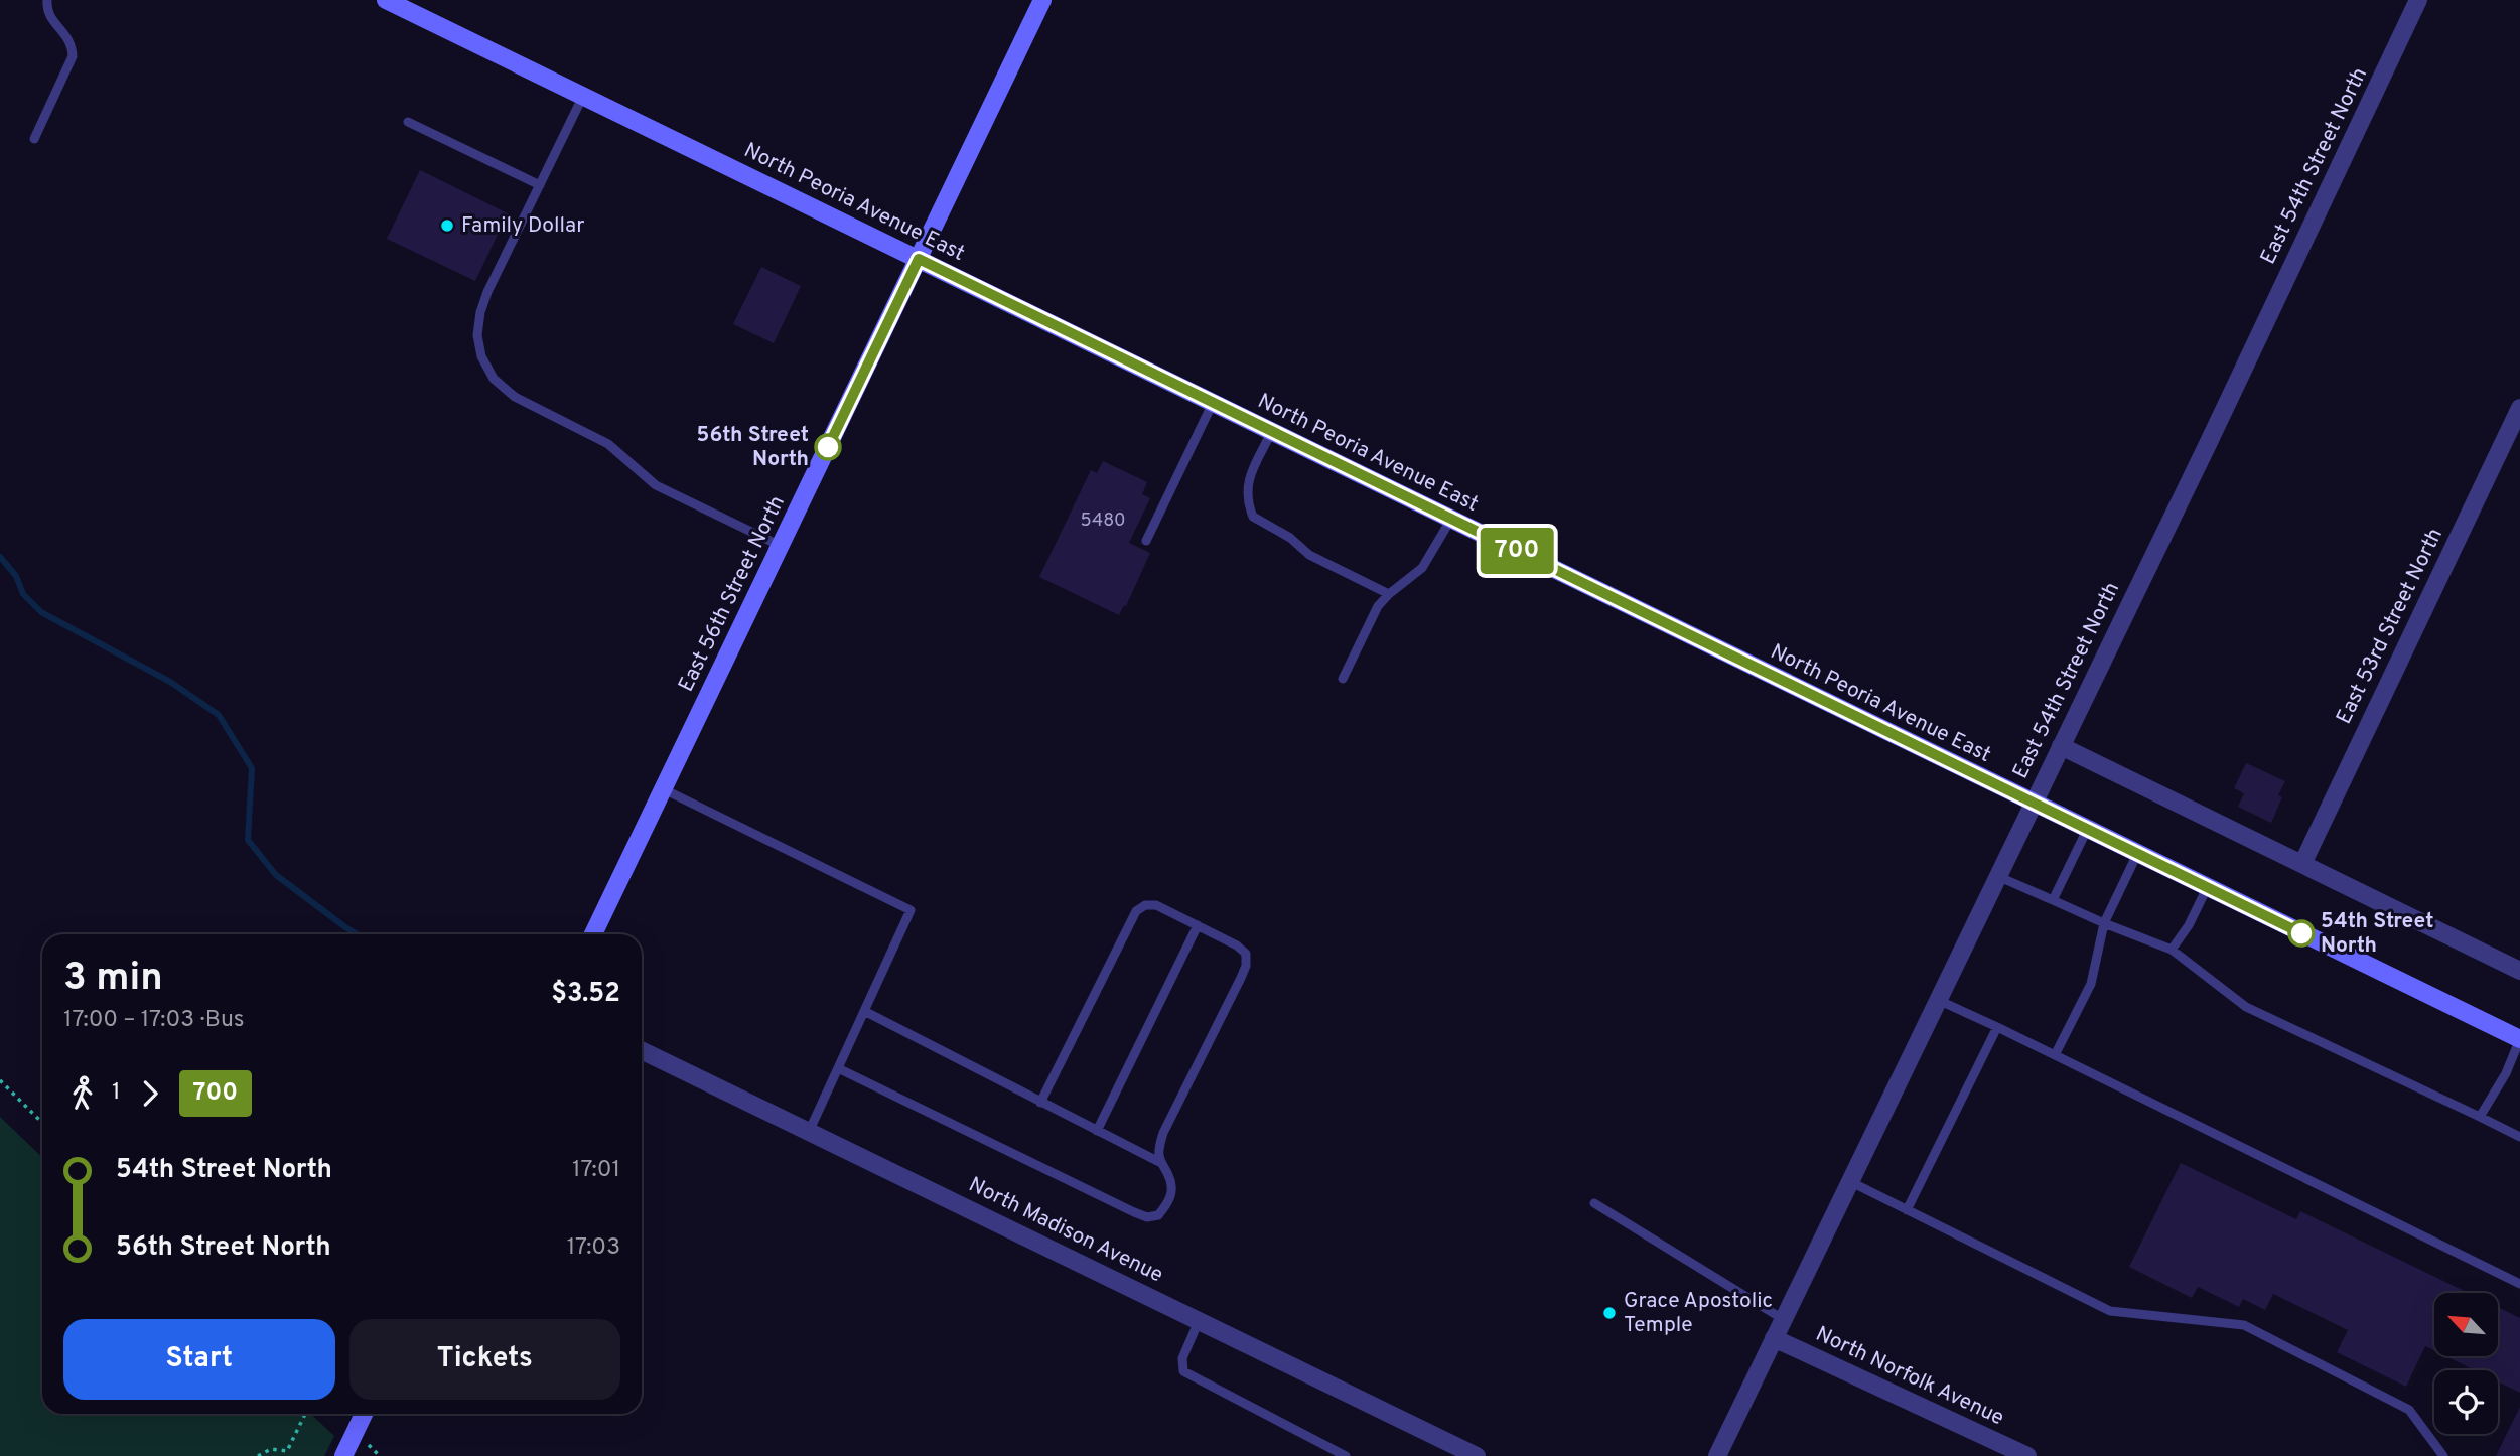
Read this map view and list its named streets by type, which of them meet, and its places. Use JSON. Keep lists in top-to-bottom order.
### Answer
{
  "streets": {
    "main road": ["North Peoria Avenue East", "East 56th Street North"],
    "street": [
      "East 54th Street North",
      "East 53rd Street North",
      "North Madison Avenue",
      "North Norfolk Avenue"
    ]
  },
  "crossings": [
    ["East 54th Street North", "North Peoria Avenue East"],
    ["East 54th Street North", "North Norfolk Avenue"],
    ["North Peoria Avenue East", "East 56th Street North"]
  ],
  "places": [
    "Family Dollar",
    "56th Street North",
    "54th Street North",
    "Grace Apostolic Temple"
  ],
  "lines": ["bus line 700"],
  "house_numbers": ["5480"],
  "north": "top left",
  "page": {
    "on_map": "700",
    "heading": ["3 min", "17:00 – 17:03 · Bus", "$3.52"],
    "legs": ["1", "700"],
    "list": [
      {
        "name": "54th Street North",
        "value": "17:01"
      },
      {
        "name": "56th Street North",
        "value": "17:03"
      }
    ],
    "buttons": ["Start", "Tickets"]
  }
}
